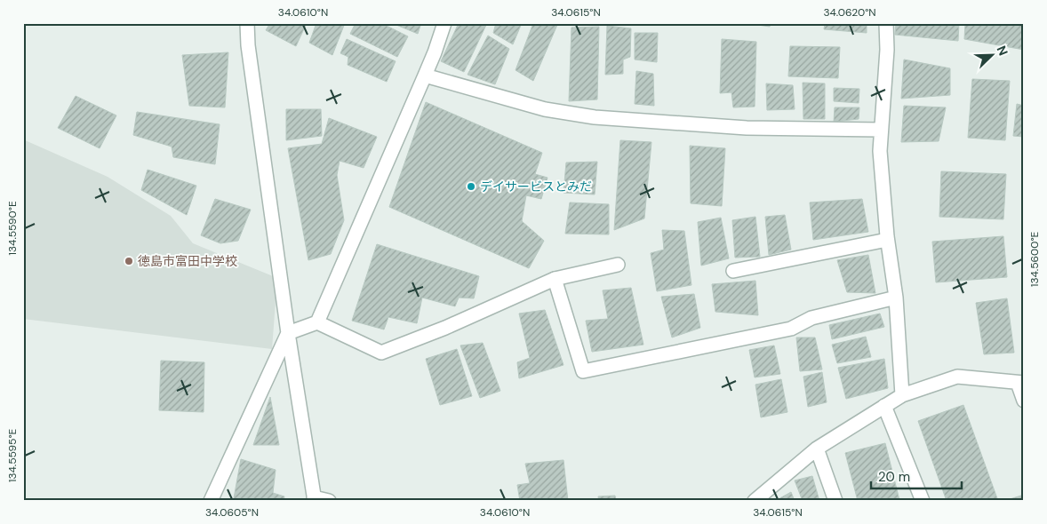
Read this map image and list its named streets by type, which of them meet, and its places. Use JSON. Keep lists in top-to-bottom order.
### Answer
{
  "places": ["デイサービスとみだ", "徳島市富田中学校"],
  "scale_bar": "20 m",
  "north": "top right",
  "coordinates": [
    "34.0610°N",
    "34.0615°N",
    "34.0620°N",
    "134.5590°E",
    "134.5600°E",
    "134.5595°E",
    "34.0605°N"
  ]
}
